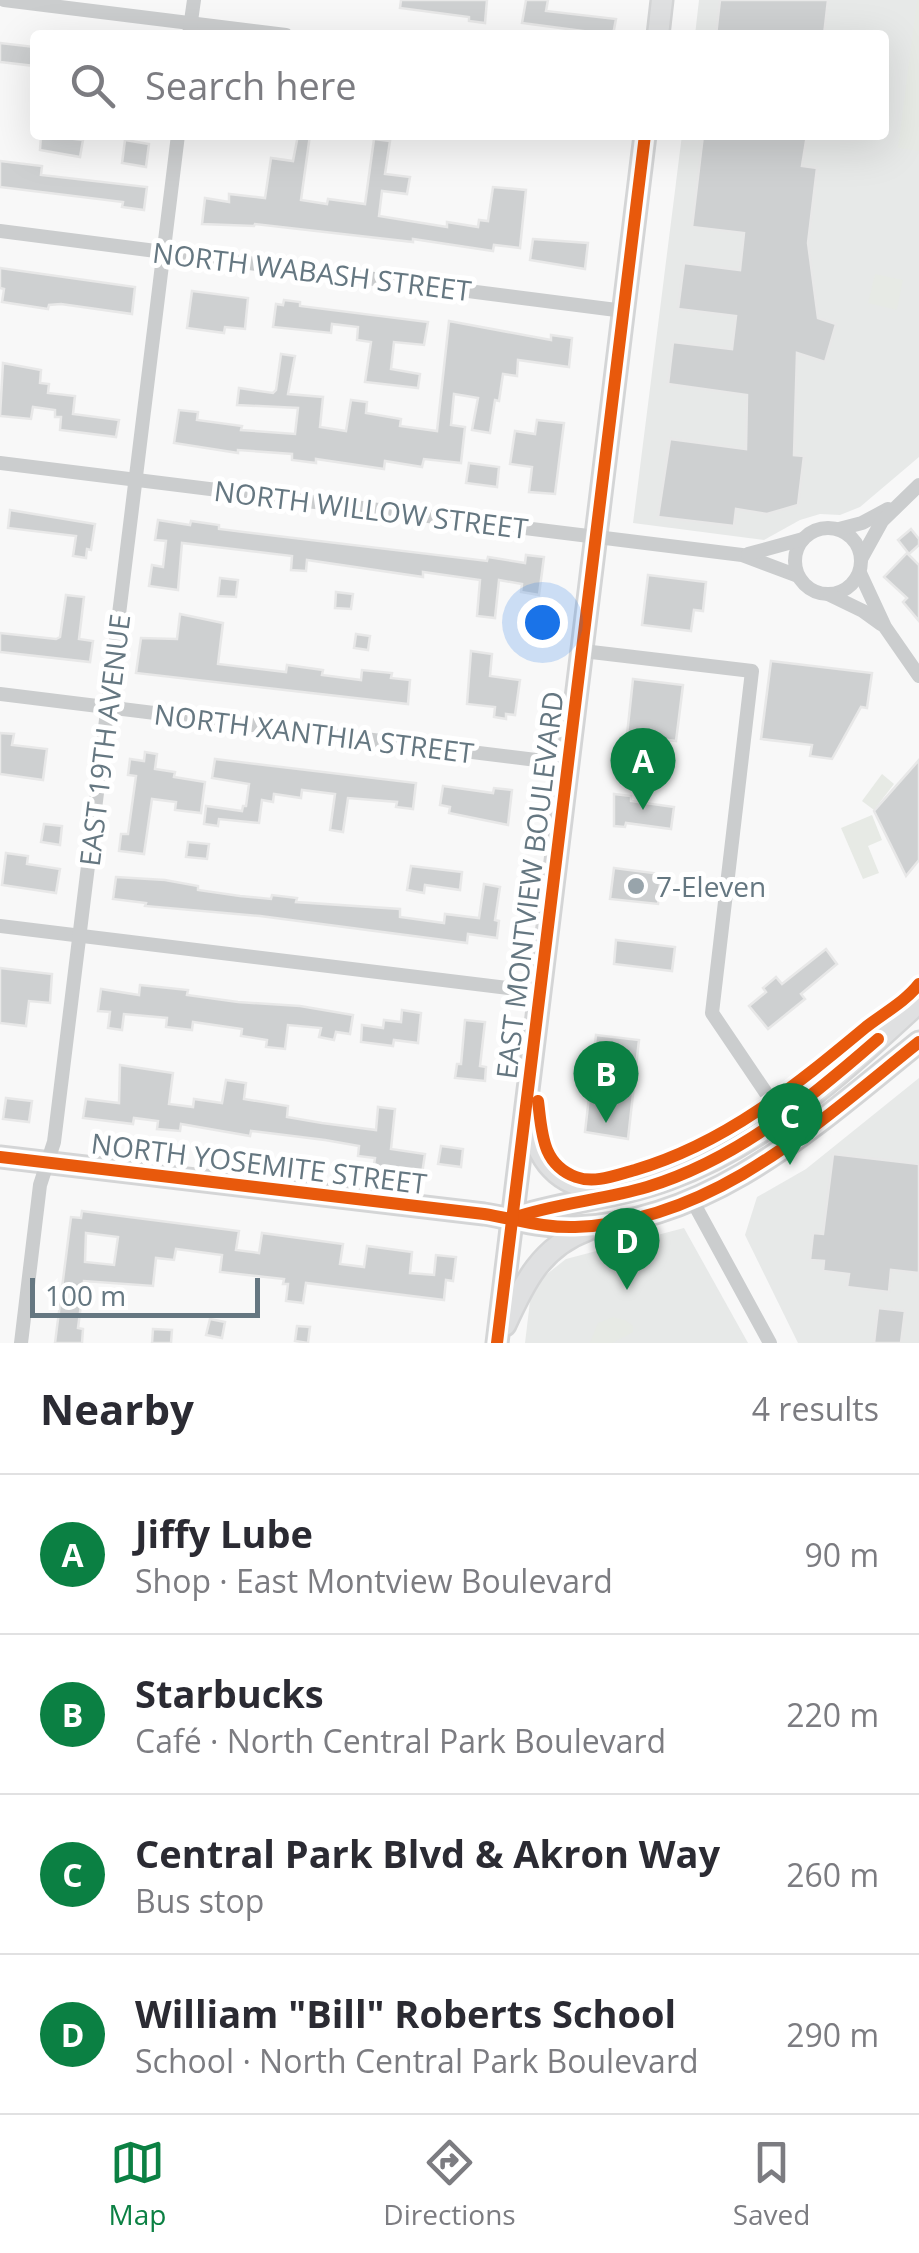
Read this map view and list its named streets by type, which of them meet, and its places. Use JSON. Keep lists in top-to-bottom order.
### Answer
{
  "streets": {
    "main road": ["EAST MONTVIEW BOULEVARD", "NORTH YOSEMITE STREET"],
    "street": [
      "NORTH WABASH STREET",
      "NORTH WILLOW STREET",
      "NORTH XANTHIA STREET",
      "EAST 19TH AVENUE"
    ]
  },
  "crossings": [
    ["NORTH WABASH STREET", "EAST 19TH AVENUE"],
    ["NORTH WABASH STREET", "EAST MONTVIEW BOULEVARD"],
    ["NORTH WILLOW STREET", "EAST 19TH AVENUE"],
    ["NORTH WILLOW STREET", "EAST MONTVIEW BOULEVARD"],
    ["NORTH XANTHIA STREET", "EAST 19TH AVENUE"],
    ["NORTH XANTHIA STREET", "EAST MONTVIEW BOULEVARD"],
    ["EAST 19TH AVENUE", "NORTH YOSEMITE STREET"],
    ["EAST MONTVIEW BOULEVARD", "NORTH YOSEMITE STREET"]
  ],
  "places": ["7-Eleven"],
  "scale_bar": "100 m",
  "page": {
    "search": "Search here",
    "pins": [
      "A",
      "B",
      "C",
      "D"
    ],
    "scale": "100 m",
    "heading": ["Nearby", "4 results"],
    "list": [
      {
        "mark": "A",
        "name": "Jiffy Lube",
        "note": "Shop · East Montview Boulevard",
        "value": "90 m"
      },
      {
        "mark": "B",
        "name": "Starbucks",
        "note": "Café · North Central Park Boulevard",
        "value": "220 m"
      },
      {
        "mark": "C",
        "name": "Central Park Blvd & Akron Way",
        "note": "Bus stop",
        "value": "260 m"
      },
      {
        "mark": "D",
        "name": "William \"Bill\" Roberts School",
        "note": "School · North Central Park Boulevard",
        "value": "290 m"
      }
    ],
    "nav": ["Map", "Directions", "Saved"]
  }
}
